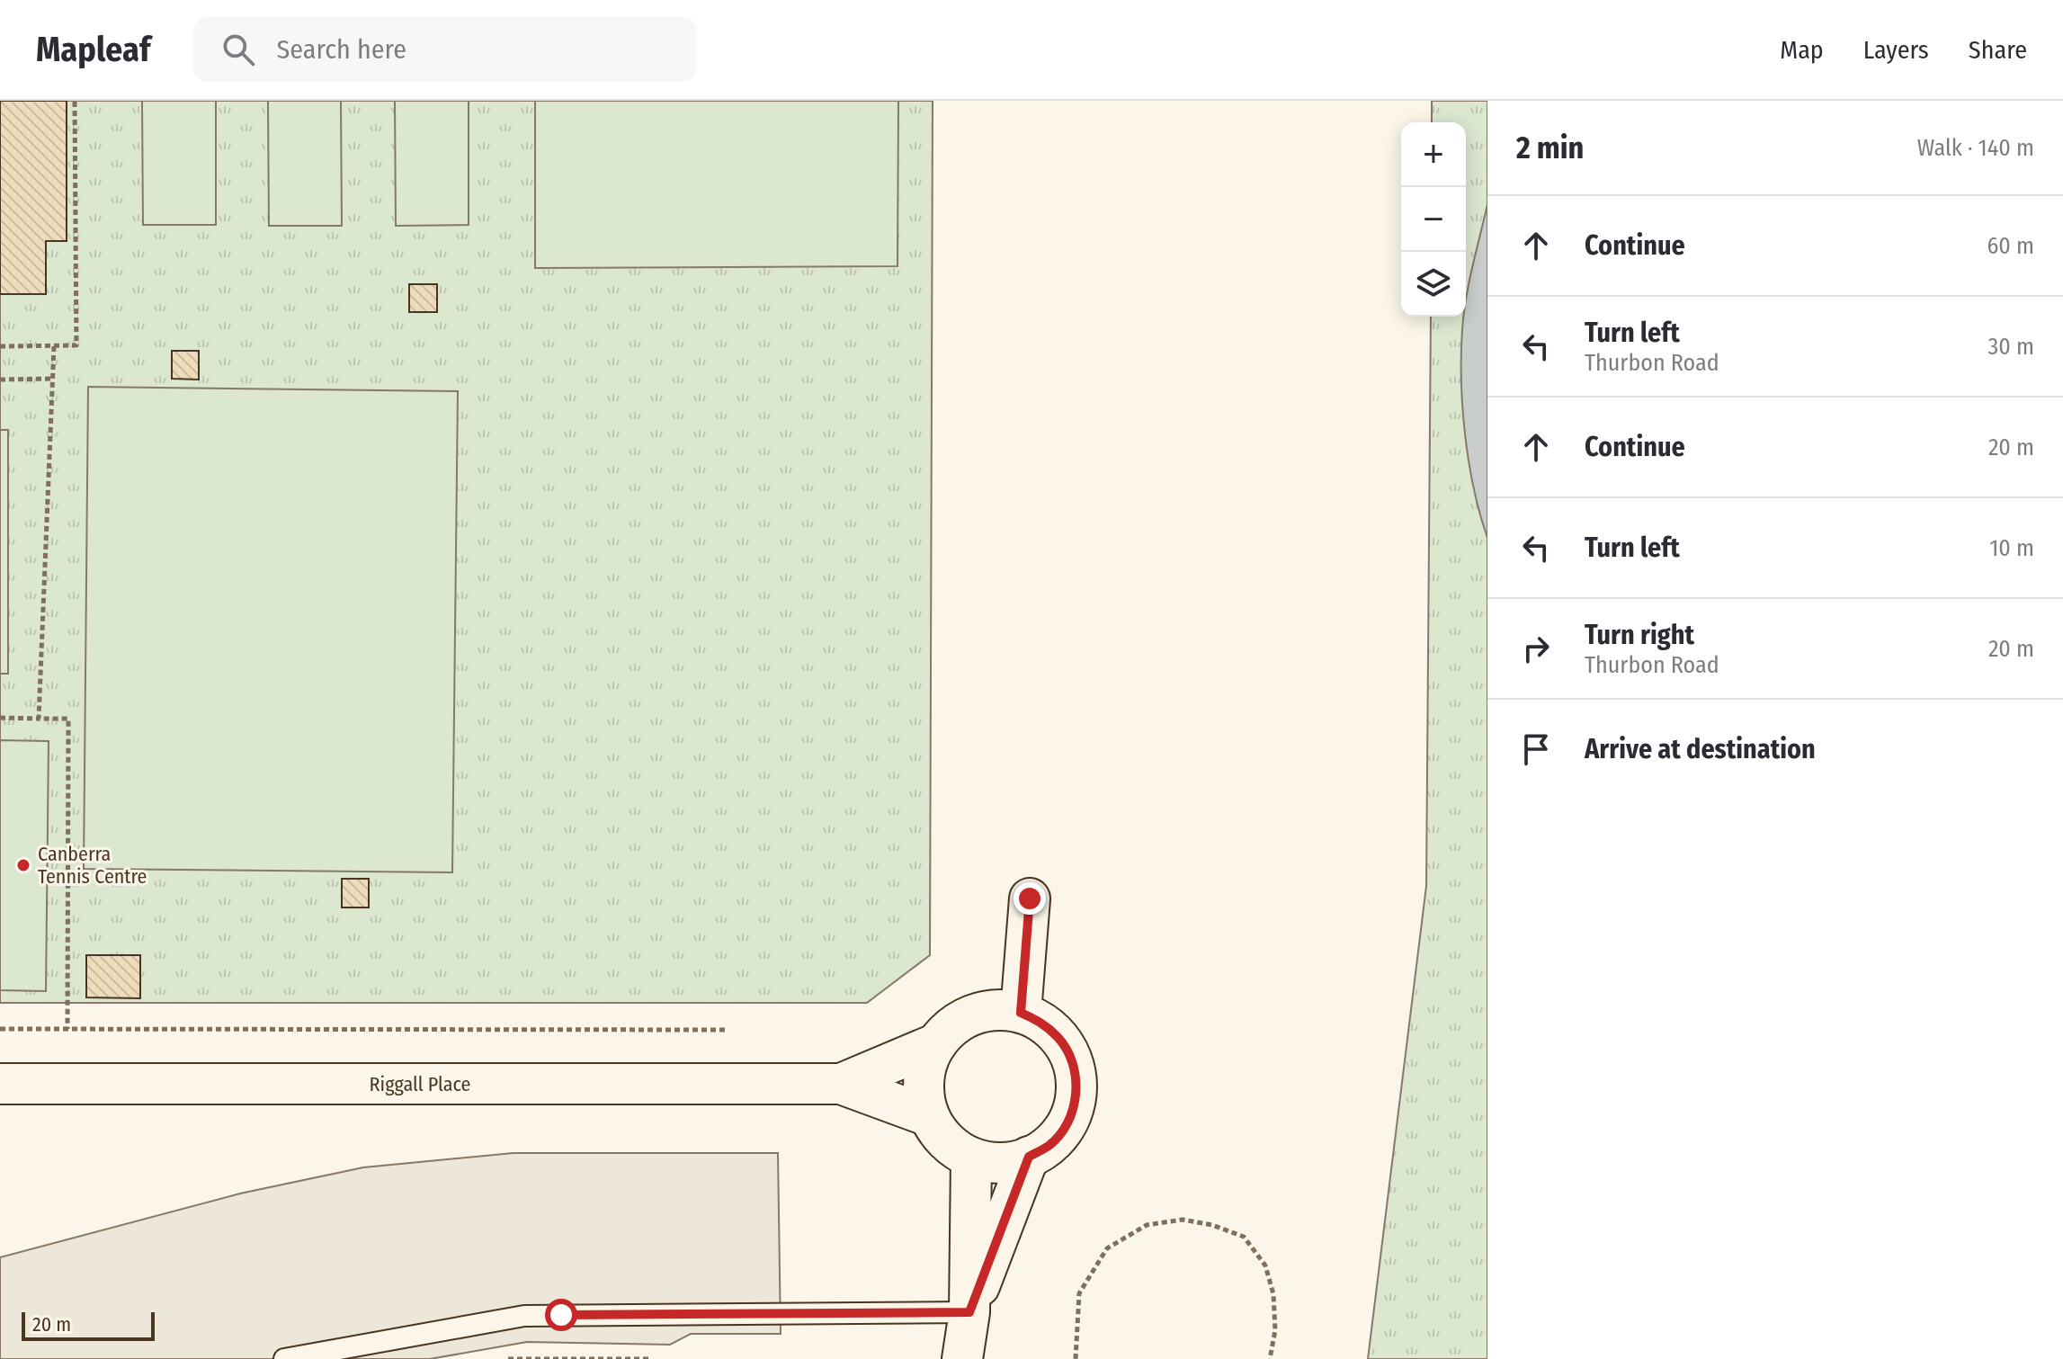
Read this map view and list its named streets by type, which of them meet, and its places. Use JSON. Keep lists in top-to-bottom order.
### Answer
{
  "streets": {
    "street": ["Riggall Place"]
  },
  "places": ["Canberra Tennis Centre"],
  "scale_bar": "20 m",
  "page": {
    "header": "Mapleaf",
    "search": "Search here",
    "nav": ["Map", "Layers", "Share"],
    "heading": ["2 min", "Walk · 140 m"],
    "map_buttons": ["+", "−"],
    "list": [
      ["Continue", "60 m"],
      ["Turn left", "Thurbon Road", "30 m"],
      ["Continue", "20 m"],
      ["Turn left", "10 m"],
      ["Turn right", "Thurbon Road", "20 m"],
      "Arrive at destination"
    ],
    "scale": "20 m"
  }
}
